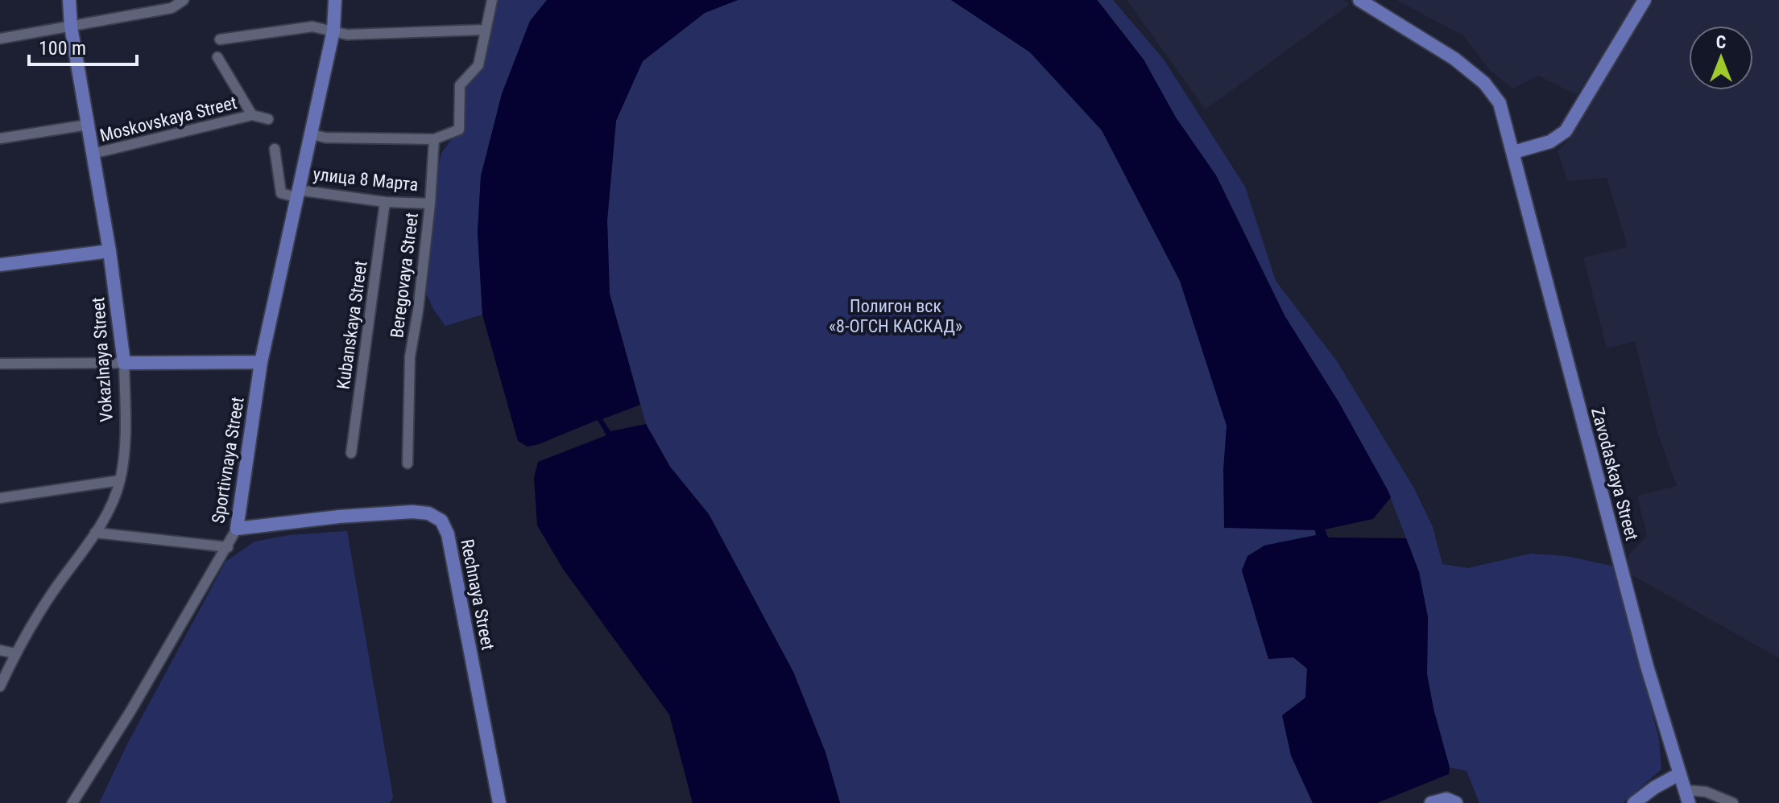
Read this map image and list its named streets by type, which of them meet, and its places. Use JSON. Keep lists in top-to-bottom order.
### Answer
{
  "streets": {
    "main road": [
      "Vokazlnaya Street",
      "Sportivnaya Street",
      "Zavodaskaya Street",
      "Rechnaya Street"
    ],
    "street": [
      "Moskovskaya Street",
      "улица 8 Марта",
      "Beregovaya Street",
      "Kubanskaya Street"
    ]
  },
  "crossings": [
    ["Moskovskaya Street", "Vokazlnaya Street"],
    ["улица 8 Марта", "Beregovaya Street"],
    ["улица 8 Марта", "Kubanskaya Street"],
    ["улица 8 Марта", "Sportivnaya Street"],
    ["Sportivnaya Street", "Rechnaya Street"]
  ],
  "parks": ["Полигон вск «8-ОГСН КАСКАД»"],
  "scale_bar": "100 m",
  "north": "top"
}
